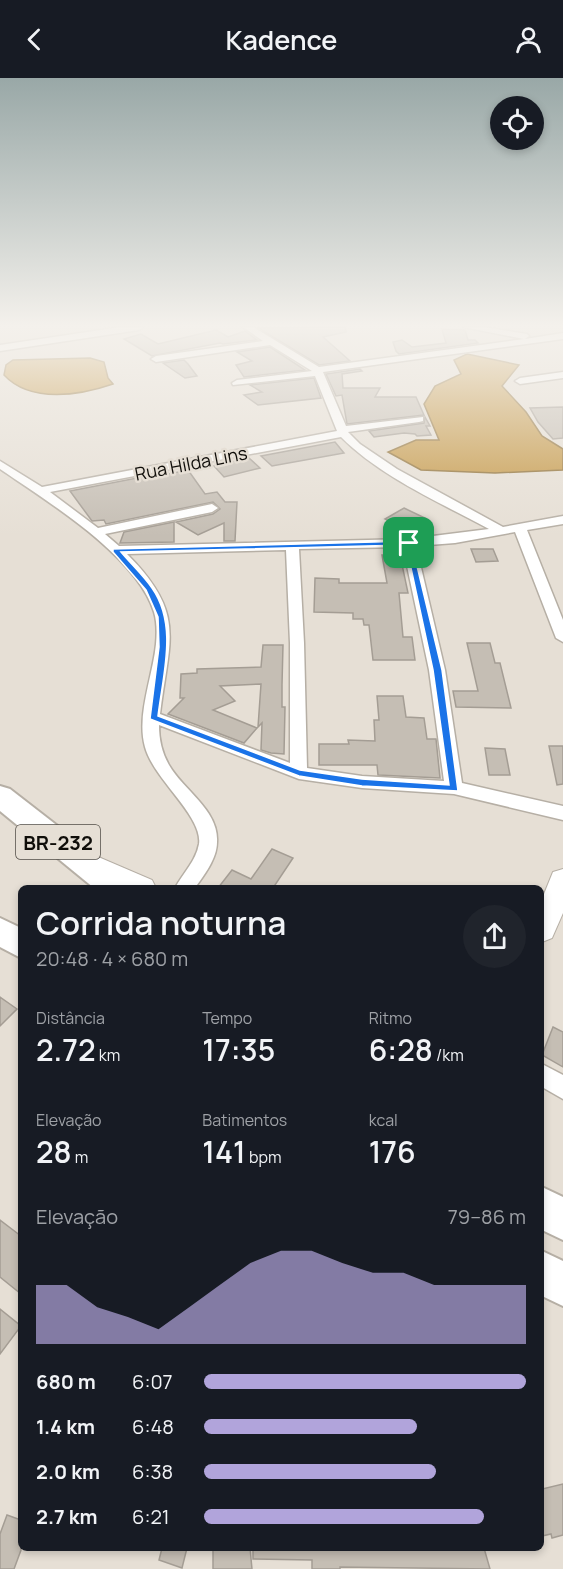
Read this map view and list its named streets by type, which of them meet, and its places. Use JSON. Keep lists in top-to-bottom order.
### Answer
{
  "streets": {
    "highway": ["BR-232"],
    "street": ["Rua Hilda Lins"]
  },
  "page": {
    "header": "Kadence",
    "heading": ["Corrida noturna", "20:48 · 4 × 680 m"],
    "stats": [
      ["Distância", "2.72 km"],
      ["Tempo", "17:35"],
      ["Ritmo", "6:28 /km"],
      ["Elevação", "28 m"],
      ["Batimentos", "141 bpm"],
      ["kcal", "176"]
    ],
    "chart": ["Elevação", "79–86 m"],
    "list": [
      {
        "name": "680 m",
        "note": "6:07"
      },
      {
        "name": "1.4 km",
        "note": "6:48"
      },
      {
        "name": "2.0 km",
        "note": "6:38"
      },
      {
        "name": "2.7 km",
        "note": "6:21"
      }
    ]
  }
}
